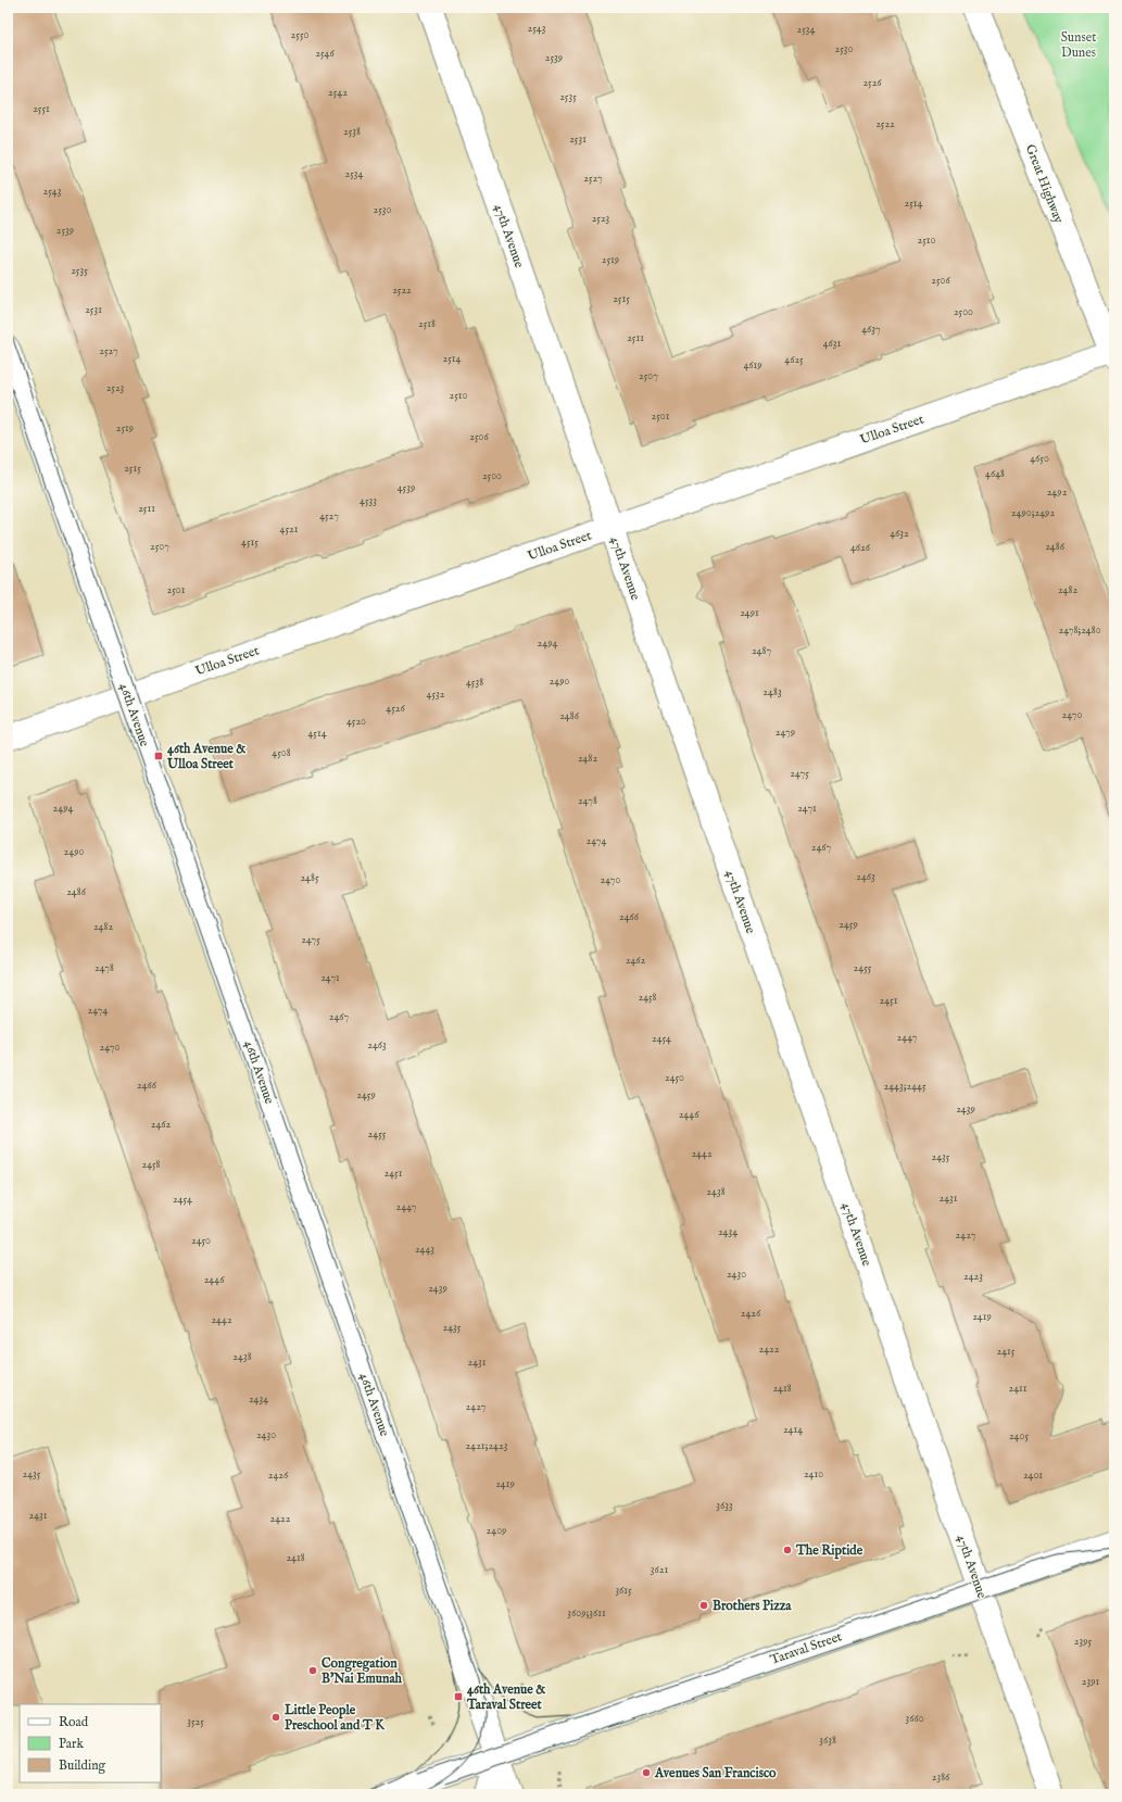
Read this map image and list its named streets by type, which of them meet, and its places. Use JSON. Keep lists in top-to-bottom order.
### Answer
{
  "streets": {
    "street": [
      "Great Highway",
      "47th Avenue",
      "Ulloa Street",
      "46th Avenue",
      "Taraval Street"
    ]
  },
  "crossings": [
    ["Great Highway", "Ulloa Street"],
    ["47th Avenue", "Ulloa Street"],
    ["47th Avenue", "Taraval Street"],
    ["Ulloa Street", "46th Avenue"],
    ["46th Avenue", "Taraval Street"]
  ],
  "parks": ["Sunset Dunes"],
  "places": {
    "transit": ["46th Avenue & Ulloa Street", "46th Avenue & Taraval Street"],
    "other": [
      "The Riptide",
      "Brothers Pizza",
      "Congregation B'Nai Emunah",
      "Little People Preschool and T K",
      "Avenues San Francisco"
    ]
  },
  "house_numbers": [
    "2543",
    "2534",
    "2550",
    "2530",
    "2546",
    "2539",
    "2526",
    "2542",
    "2535",
    "2551",
    "2522",
    "2538",
    "2531",
    "2534",
    "2527",
    "2543",
    "2514",
    "2530",
    "2523",
    "2539",
    "2510",
    "2519",
    "2535",
    "2506",
    "2522",
    "2515",
    "2531",
    "2500",
    "2518",
    "4637",
    "2511",
    "4631",
    "2527",
    "2514",
    "4625",
    "4619",
    "2507",
    "2523",
    "2510",
    "2501",
    "2519",
    "2506",
    "4650",
    "2515",
    "4648",
    "2500",
    "4539",
    "2492",
    "4533",
    "2511",
    "2490;2492",
    "4527",
    "4521",
    "4632",
    "4515",
    "2507",
    "2486",
    "4626",
    "2501",
    "2482",
    "2491",
    "2478;2480",
    "2494",
    "2487",
    "2490",
    "4538",
    "2483",
    "4532",
    "4526",
    "2470",
    "2486",
    "4520",
    "2479",
    "4514",
    "4508",
    "2482",
    "2475",
    "2478",
    "2494",
    "2471",
    "2474",
    "2467",
    "2490",
    "2463",
    "2485",
    "2470",
    "2486",
    "2466",
    "2459",
    "2482",
    "2475",
    "2462",
    "2478",
    "2455",
    "2471",
    "2458",
    "2451",
    "2474",
    "2467",
    "2447",
    "2454",
    "2463",
    "2470",
    "2450",
    "2466",
    "2443;2445",
    "2459",
    "2439",
    "2446",
    "2462",
    "2455",
    "2442",
    "2435",
    "2458",
    "2451",
    "2438",
    "2431",
    "2454",
    "2447",
    "2434",
    "2427",
    "2450",
    "2443",
    "2430",
    "2423",
    "2446",
    "2439",
    "2426",
    "2419",
    "2442",
    "2435",
    "2422",
    "2415",
    "2438",
    "2431",
    "2418",
    "2411",
    "2434",
    "2427",
    "2414",
    "2430",
    "2405",
    "2421;2423",
    "2435",
    "2410",
    "2426",
    "2401",
    "2419",
    "3633",
    "2431",
    "2422",
    "2409",
    "2418",
    "3621",
    "3615",
    "3609;3611",
    "2395",
    "2391",
    "3660",
    "3525",
    "3638",
    "2386"
  ],
  "legend": ["Road", "Park", "Building"]
}
